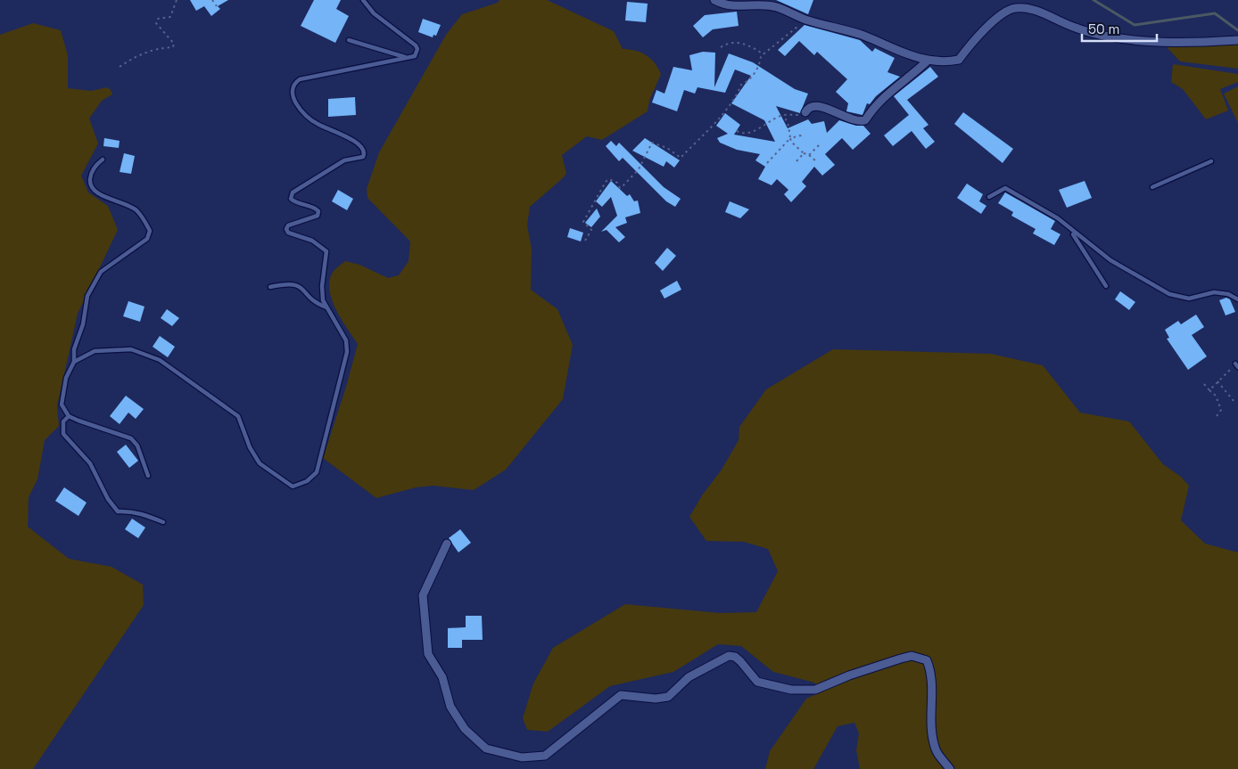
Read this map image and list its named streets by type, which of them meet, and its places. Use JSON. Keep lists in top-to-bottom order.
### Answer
{
  "scale_bar": "50 m"
}
